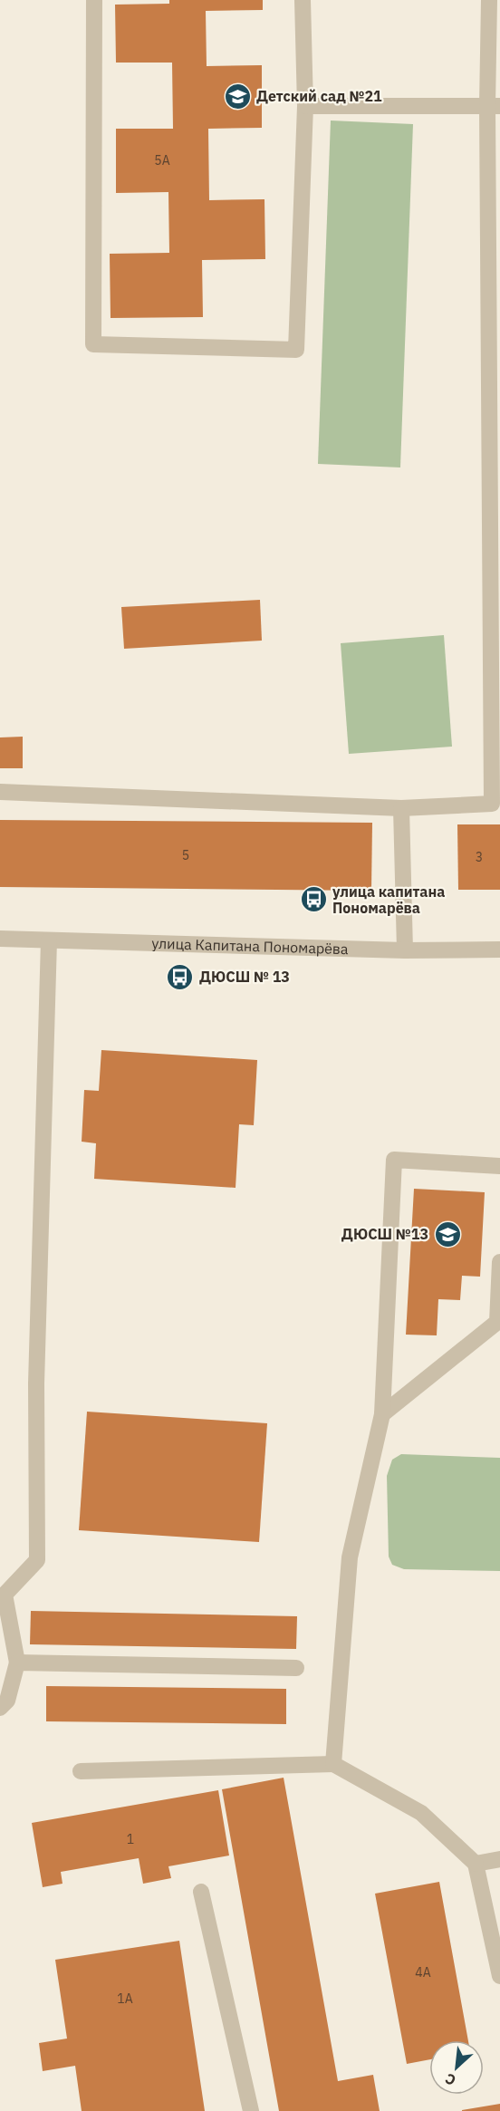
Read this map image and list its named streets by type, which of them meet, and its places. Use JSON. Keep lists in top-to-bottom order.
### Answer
{
  "streets": {
    "street": ["улица Капитана Пономарёва"]
  },
  "places": {
    "school or university": ["Детский сад №21", "ДЮСШ №13"],
    "bus stop": ["улица капитана Пономарёва", "ДЮСШ № 13"]
  },
  "house_numbers": [
    "5А",
    "5",
    "3",
    "1",
    "4А",
    "1А"
  ],
  "north": "bottom left"
}
